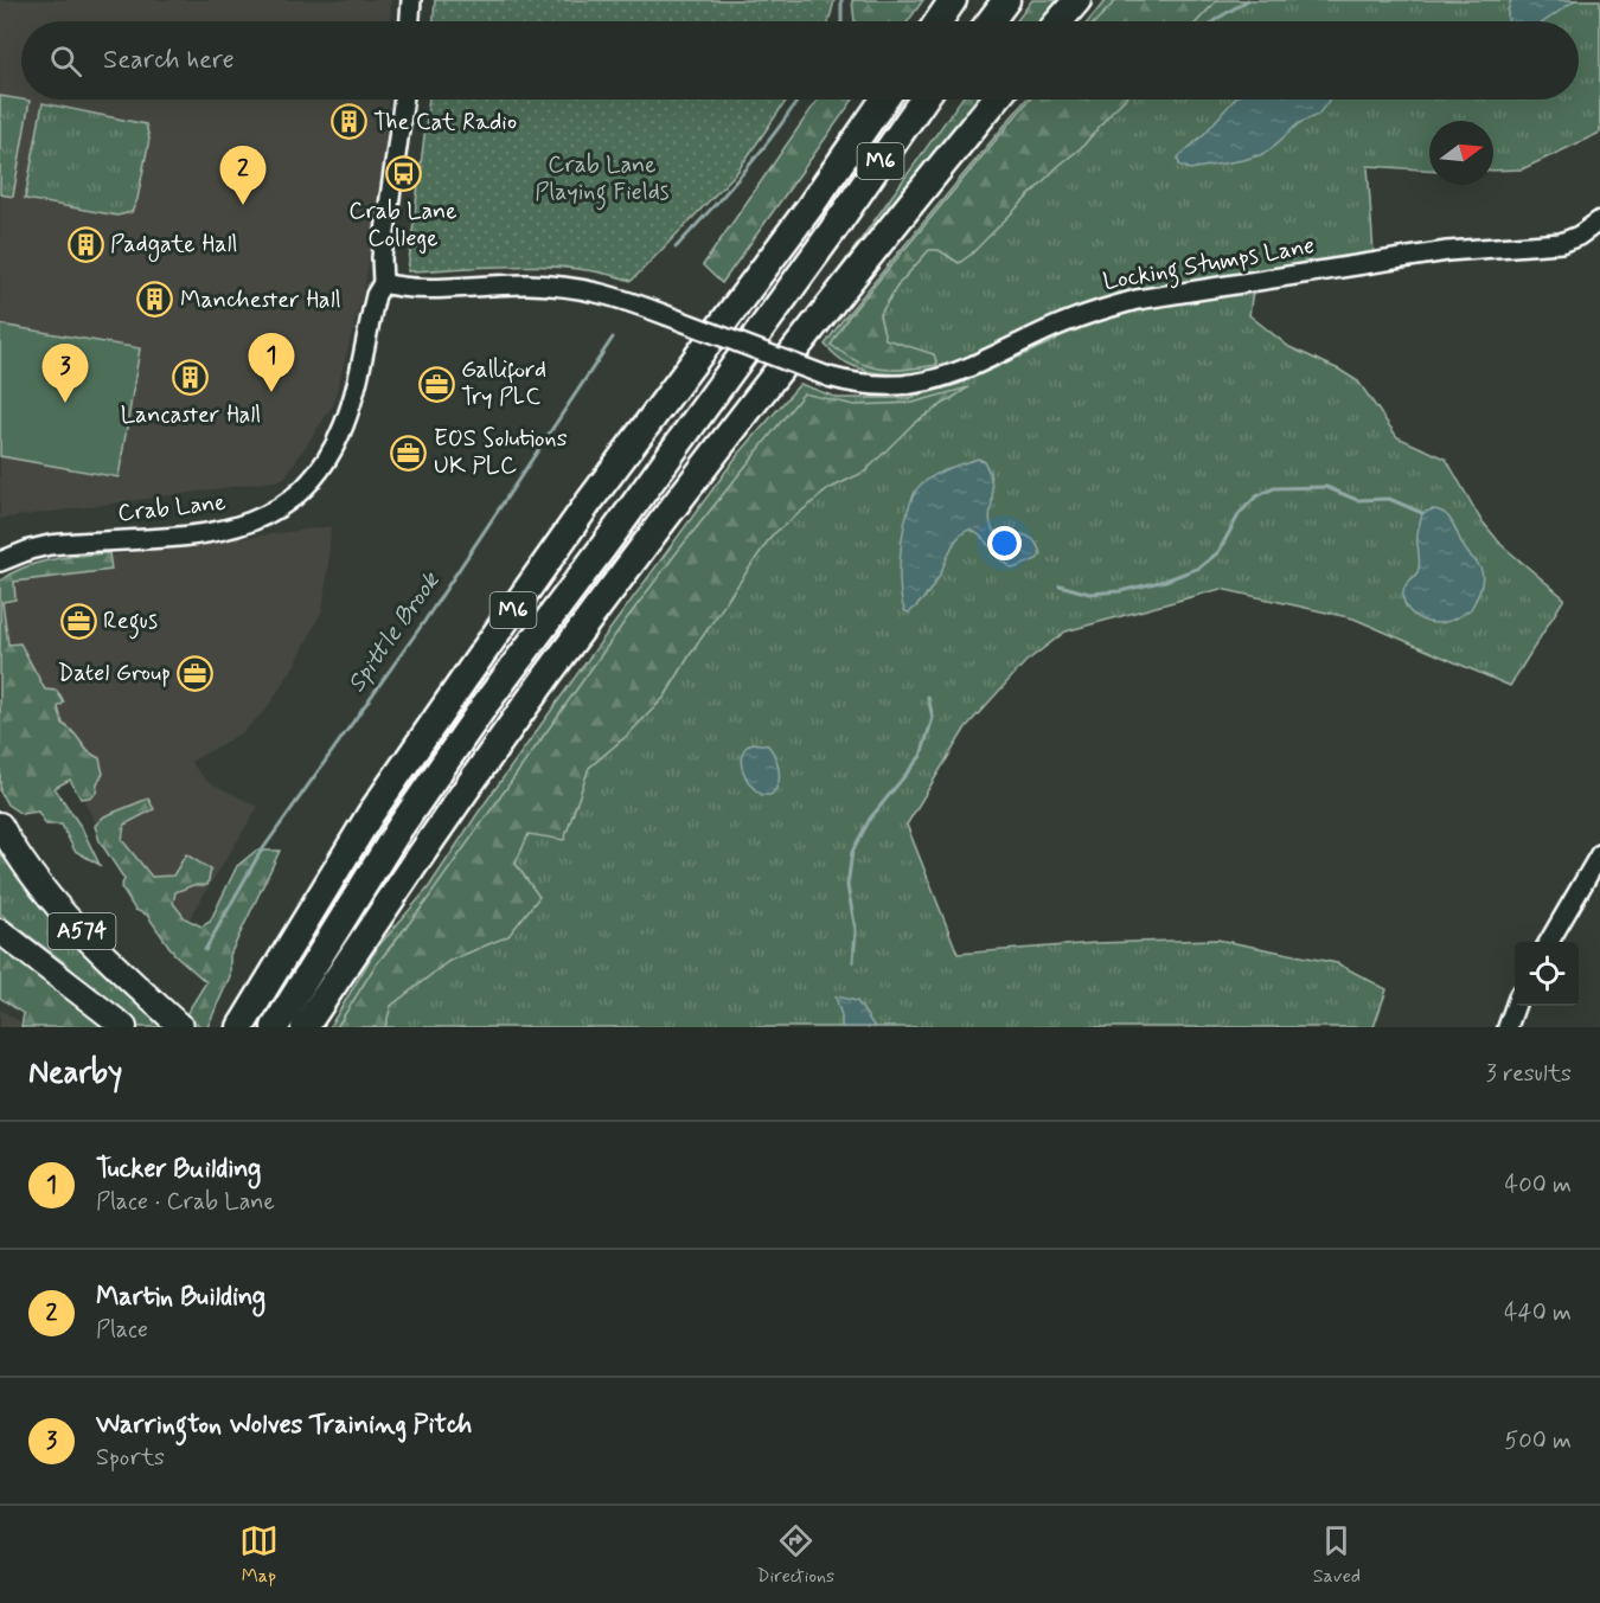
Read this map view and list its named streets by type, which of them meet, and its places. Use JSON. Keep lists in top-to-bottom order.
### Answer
{
  "streets": {
    "highway": ["M6"],
    "main road": ["A574"],
    "street": ["Locking Stumps Lane", "Crab Lane"]
  },
  "crossings": [
    ["Locking Stumps Lane", "Crab Lane"]
  ],
  "water": ["Spittle Brook"],
  "parks": ["Crab Lane Playing Fields"],
  "places": {
    "building": [
      "The Cat Radio",
      "Padgate Hall",
      "Manchester Hall",
      "Lancaster Hall"
    ],
    "bus stop": ["Crab Lane College"],
    "office": [
      "Galliford Try PLC",
      "EOS Solutions UK PLC",
      "Regus",
      "Datel Group"
    ]
  },
  "north": "right",
  "page": {
    "search": "Search here",
    "pins": ["2", "1", "3"],
    "heading": ["Nearby", "3 results"],
    "list": [
      {
        "mark": "1",
        "name": "Tucker Building",
        "note": "Place · Crab Lane",
        "value": "400 m"
      },
      {
        "mark": "2",
        "name": "Martin Building",
        "note": "Place",
        "value": "440 m"
      },
      {
        "mark": "3",
        "name": "Warrington Wolves Training Pitch",
        "note": "Sports",
        "value": "500 m"
      }
    ],
    "nav": ["Map", "Directions", "Saved"]
  }
}
